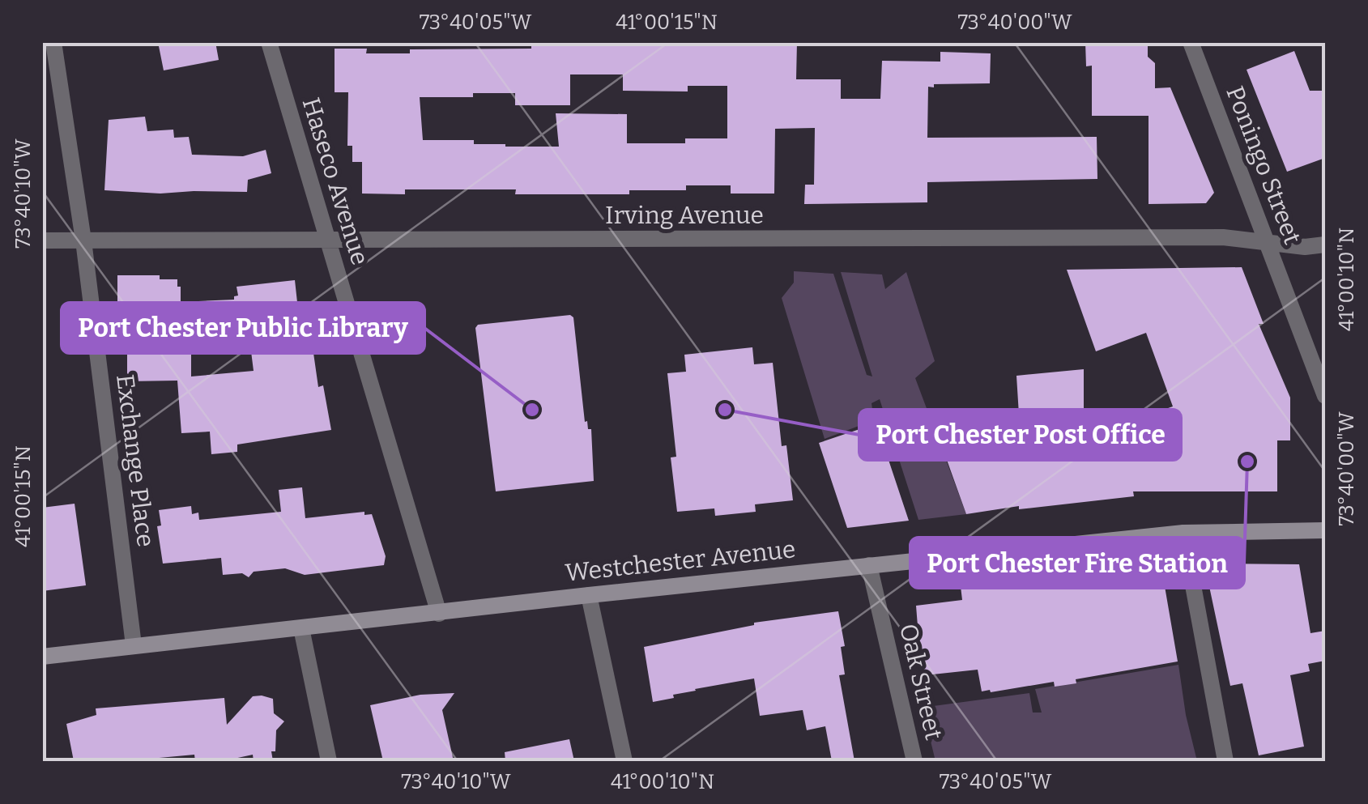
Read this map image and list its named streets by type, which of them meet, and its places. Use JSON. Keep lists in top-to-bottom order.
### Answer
{
  "streets": {
    "main road": ["Westchester Avenue"],
    "street": [
      "Poningo Street",
      "Haseco Avenue",
      "Irving Avenue",
      "Exchange Place",
      "Oak Street"
    ]
  },
  "crossings": [
    ["Poningo Street", "Irving Avenue"],
    ["Haseco Avenue", "Irving Avenue"],
    ["Haseco Avenue", "Westchester Avenue"],
    ["Irving Avenue", "Exchange Place"],
    ["Exchange Place", "Westchester Avenue"],
    ["Westchester Avenue", "Oak Street"]
  ],
  "places": ["Port Chester Public Library", "Port Chester Post Office", "Port Chester Fire Station"],
  "coordinates": [
    "73°40'05\"W",
    "41°00'15\"N",
    "73°40'00\"W",
    "73°40'10\"W",
    "41°00'10\"N"
  ]
}
